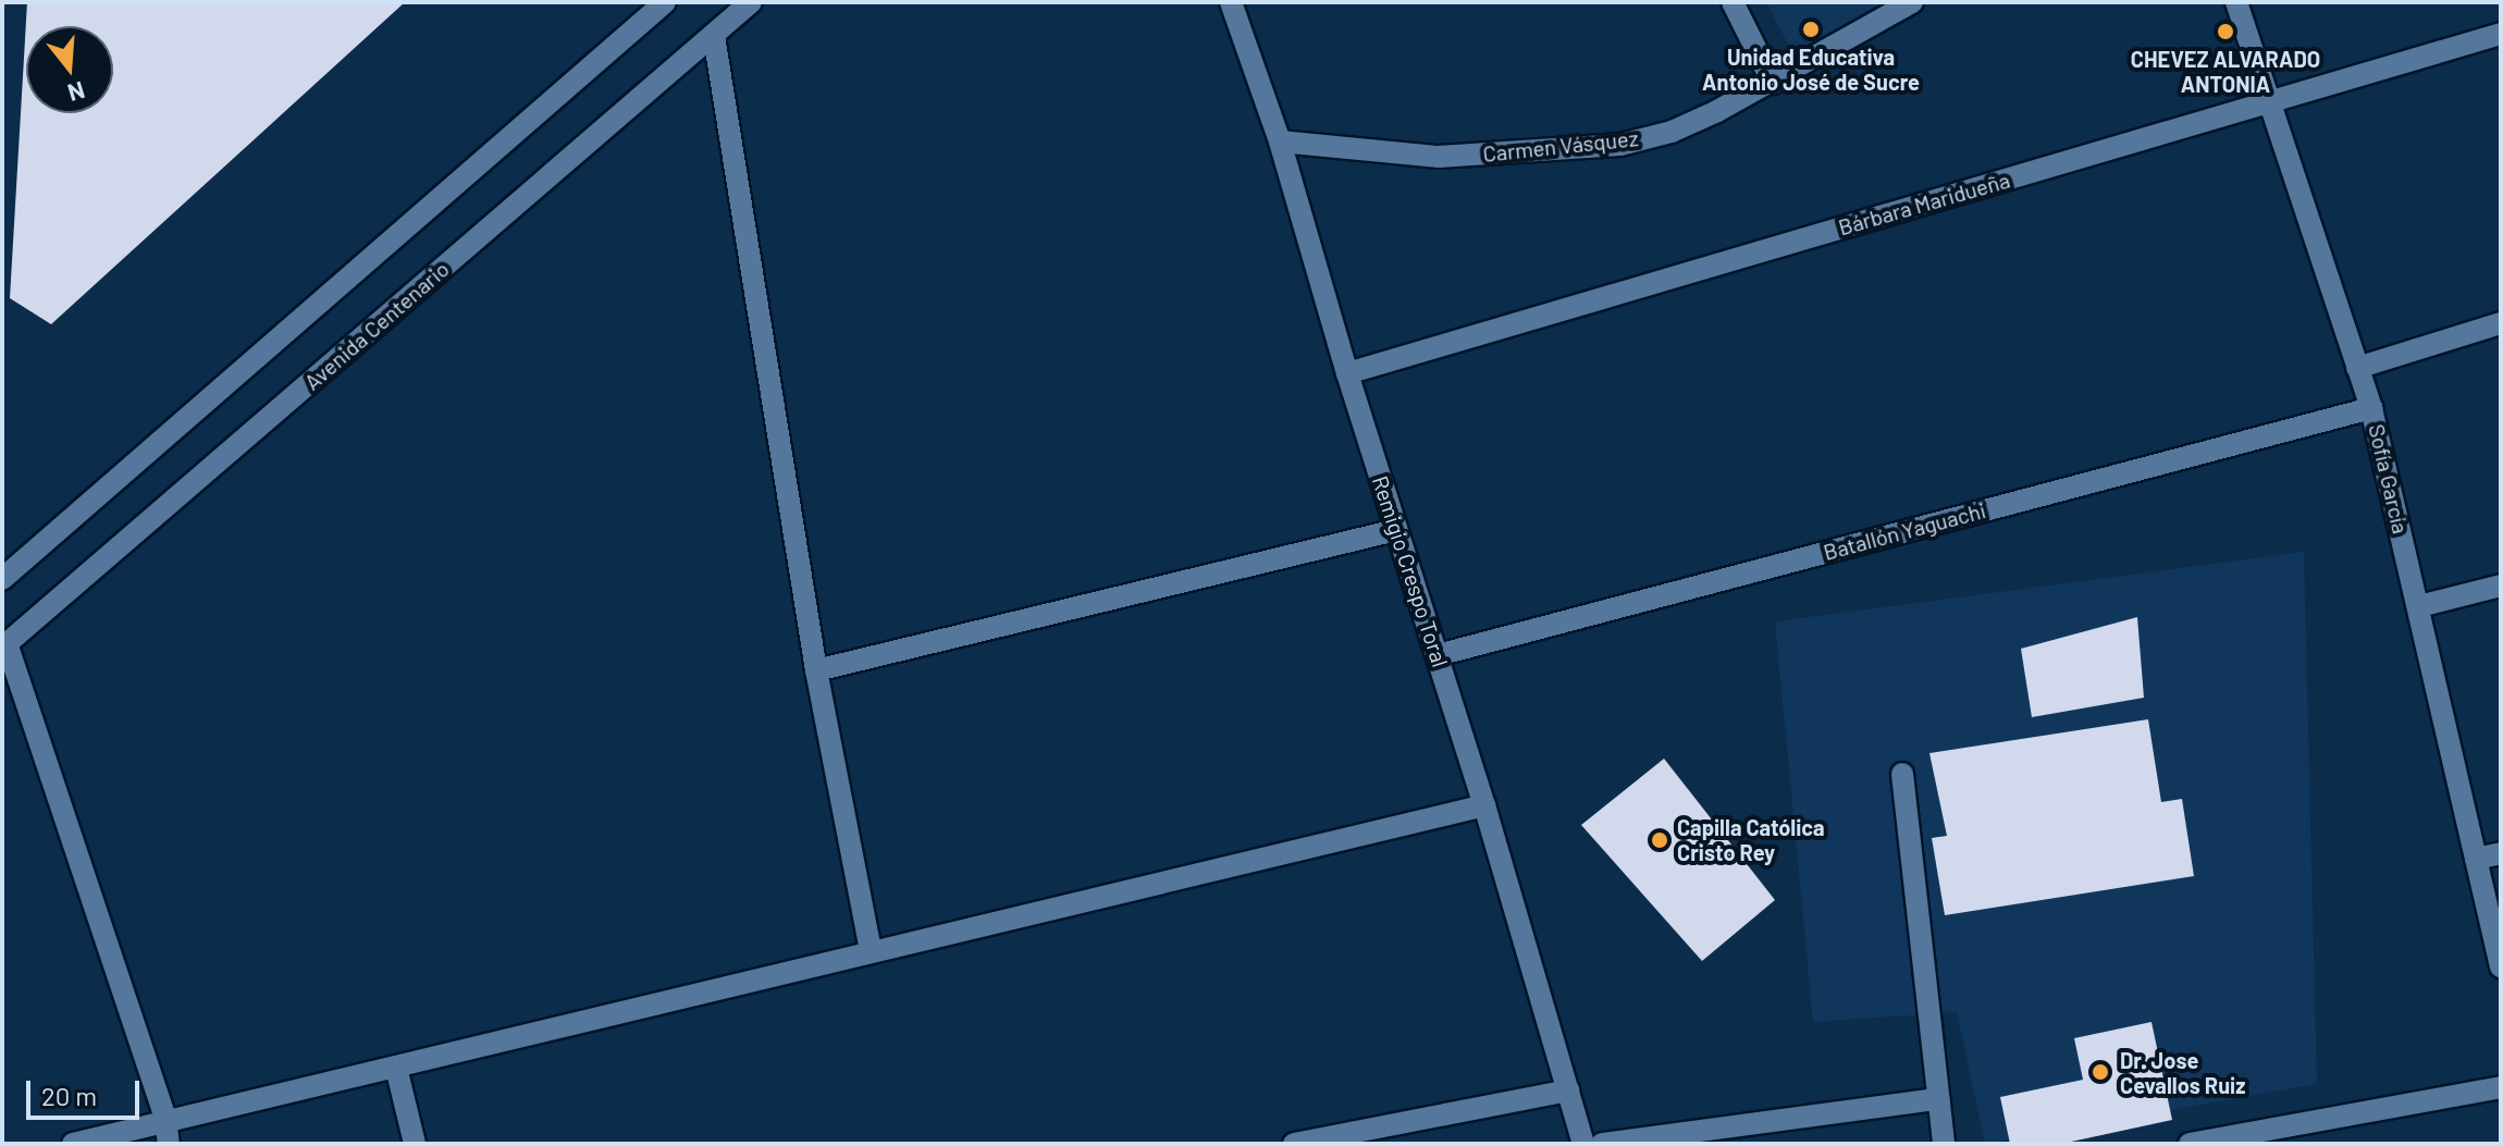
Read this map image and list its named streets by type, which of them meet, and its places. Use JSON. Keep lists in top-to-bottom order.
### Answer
{
  "streets": {
    "street": [
      "Carmen Vásquez",
      "Bárbara Maridueña",
      "Avenida Centenario",
      "Sofía García",
      "Batallón Yaguachi",
      "Remigio Crespo Toral"
    ]
  },
  "crossings": [
    ["Carmen Vásquez", "Remigio Crespo Toral"],
    ["Bárbara Maridueña", "Sofía García"],
    ["Bárbara Maridueña", "Remigio Crespo Toral"],
    ["Sofía García", "Batallón Yaguachi"],
    ["Batallón Yaguachi", "Remigio Crespo Toral"]
  ],
  "places": [
    "Unidad Educativa Antonio José de Sucre",
    "CHEVEZ ALVARADO ANTONIA",
    "Capilla Católica Cristo Rey",
    "Dr. Jose Cevallos Ruiz"
  ],
  "scale_bar": "20 m",
  "north": "bottom"
}
